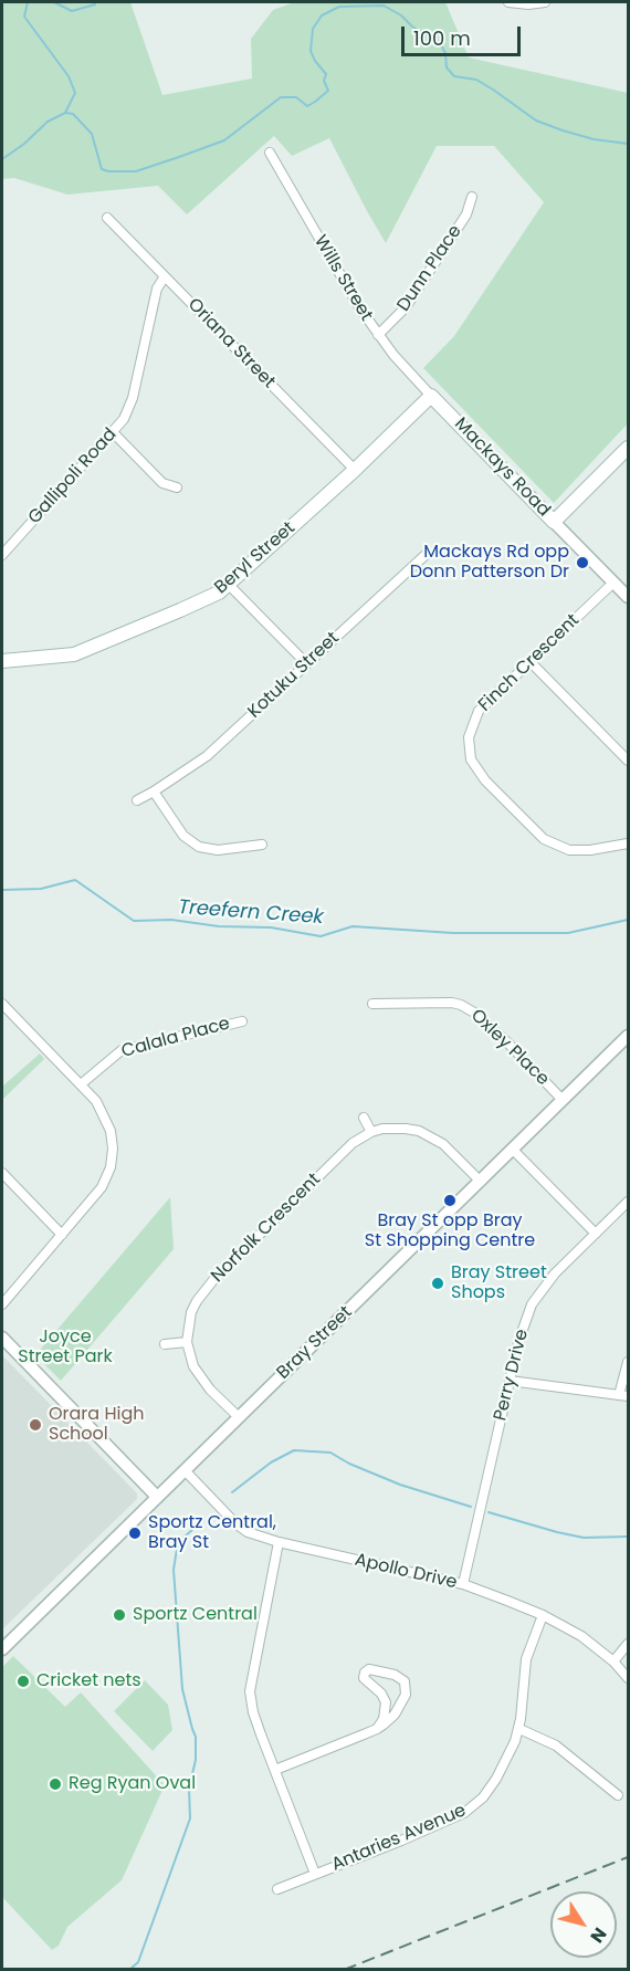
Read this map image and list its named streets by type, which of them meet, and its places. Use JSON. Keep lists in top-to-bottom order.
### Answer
{
  "streets": {
    "main road": ["Mackays Road", "Beryl Street"],
    "street": [
      "Dunn Place",
      "Wills Street",
      "Oriana Street",
      "Gallipoli Road",
      "Finch Crescent",
      "Kotuku Street",
      "Calala Place",
      "Oxley Place",
      "Norfolk Crescent",
      "Bray Street",
      "Perry Drive",
      "Apollo Drive",
      "Antaries Avenue"
    ]
  },
  "crossings": [
    ["Dunn Place", "Wills Street"],
    ["Wills Street", "Mackays Road"],
    ["Wills Street", "Beryl Street"],
    ["Oriana Street", "Gallipoli Road"],
    ["Oriana Street", "Beryl Street"],
    ["Mackays Road", "Beryl Street"],
    ["Mackays Road", "Finch Crescent"],
    ["Oxley Place", "Bray Street"],
    ["Bray Street", "Apollo Drive"],
    ["Perry Drive", "Apollo Drive"],
    ["Apollo Drive", "Antaries Avenue"]
  ],
  "water": ["Treefern Creek"],
  "parks": ["Joyce Street Park"],
  "places": [
    "Mackays Rd opp Donn Patterson Dr",
    "Bray St opp Bray St Shopping Centre",
    "Bray Street Shops",
    "Orara High School",
    "Sportz Central, Bray St",
    "Sportz Central",
    "Cricket nets",
    "Reg Ryan Oval"
  ],
  "scale_bar": "100 m",
  "north": "bottom right"
}
